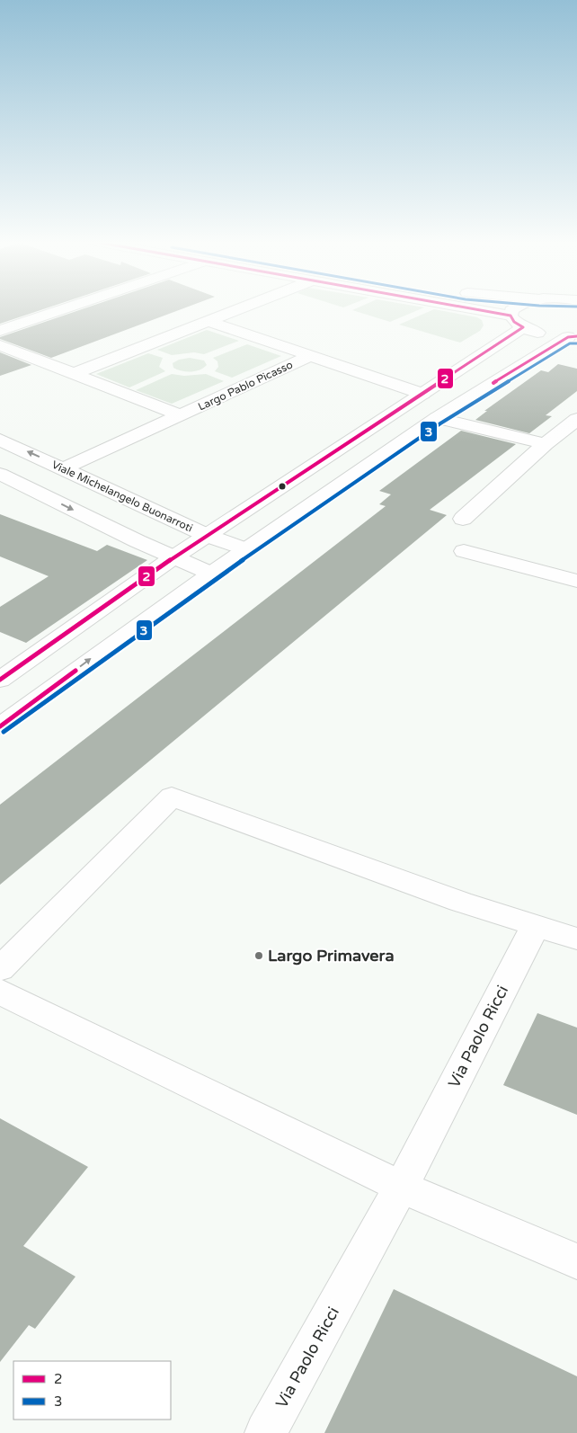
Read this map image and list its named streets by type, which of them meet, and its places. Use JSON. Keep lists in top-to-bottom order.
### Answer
{
  "streets": {
    "street": ["Largo Pablo Picasso", "Viale Michelangelo Buonarroti", "Via Paolo Ricci"]
  },
  "crossings": [
    ["Largo Pablo Picasso", "Viale Michelangelo Buonarroti"]
  ],
  "places": ["Largo Primavera"],
  "lines": ["transit line 2", "transit line 3"],
  "legend": ["2", "3"]
}
